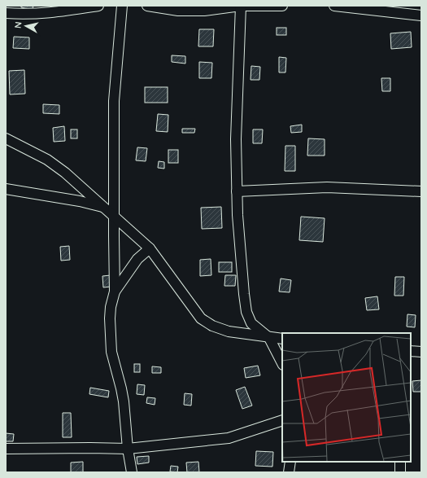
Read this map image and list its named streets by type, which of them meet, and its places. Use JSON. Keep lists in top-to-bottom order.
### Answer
{
  "north": "left"
}
